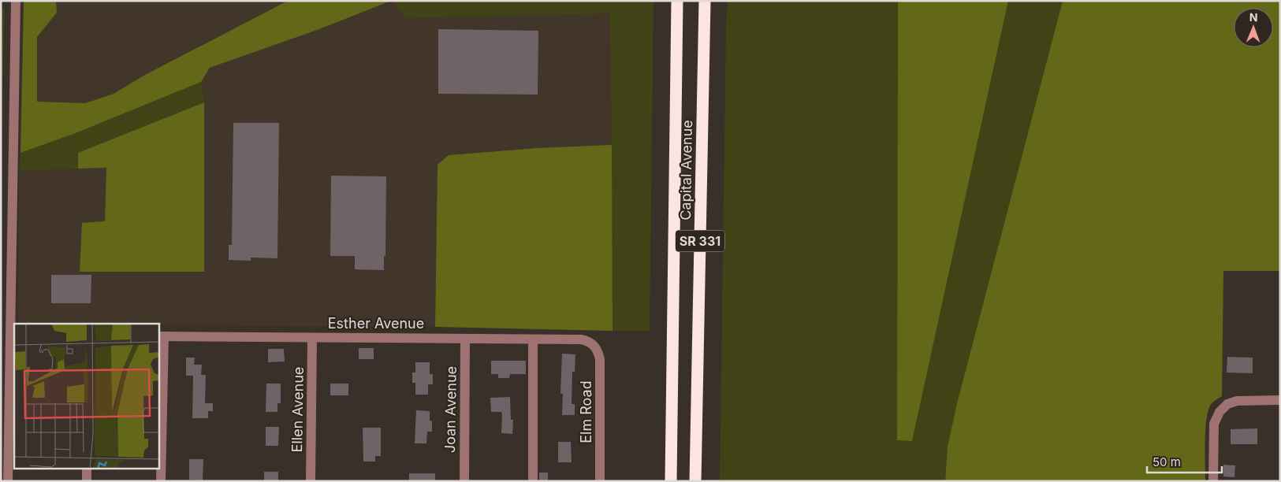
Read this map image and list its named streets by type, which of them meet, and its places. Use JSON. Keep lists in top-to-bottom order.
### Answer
{
  "streets": {
    "highway": ["Capital Avenue", "SR 331"],
    "street": [
      "Esther Avenue",
      "Ellen Avenue",
      "Joan Avenue",
      "Elm Road"
    ]
  },
  "crossings": [
    ["Esther Avenue", "Ellen Avenue"],
    ["Esther Avenue", "Joan Avenue"],
    ["Esther Avenue", "Elm Road"]
  ],
  "scale_bar": "50 m",
  "north": "top"
}
